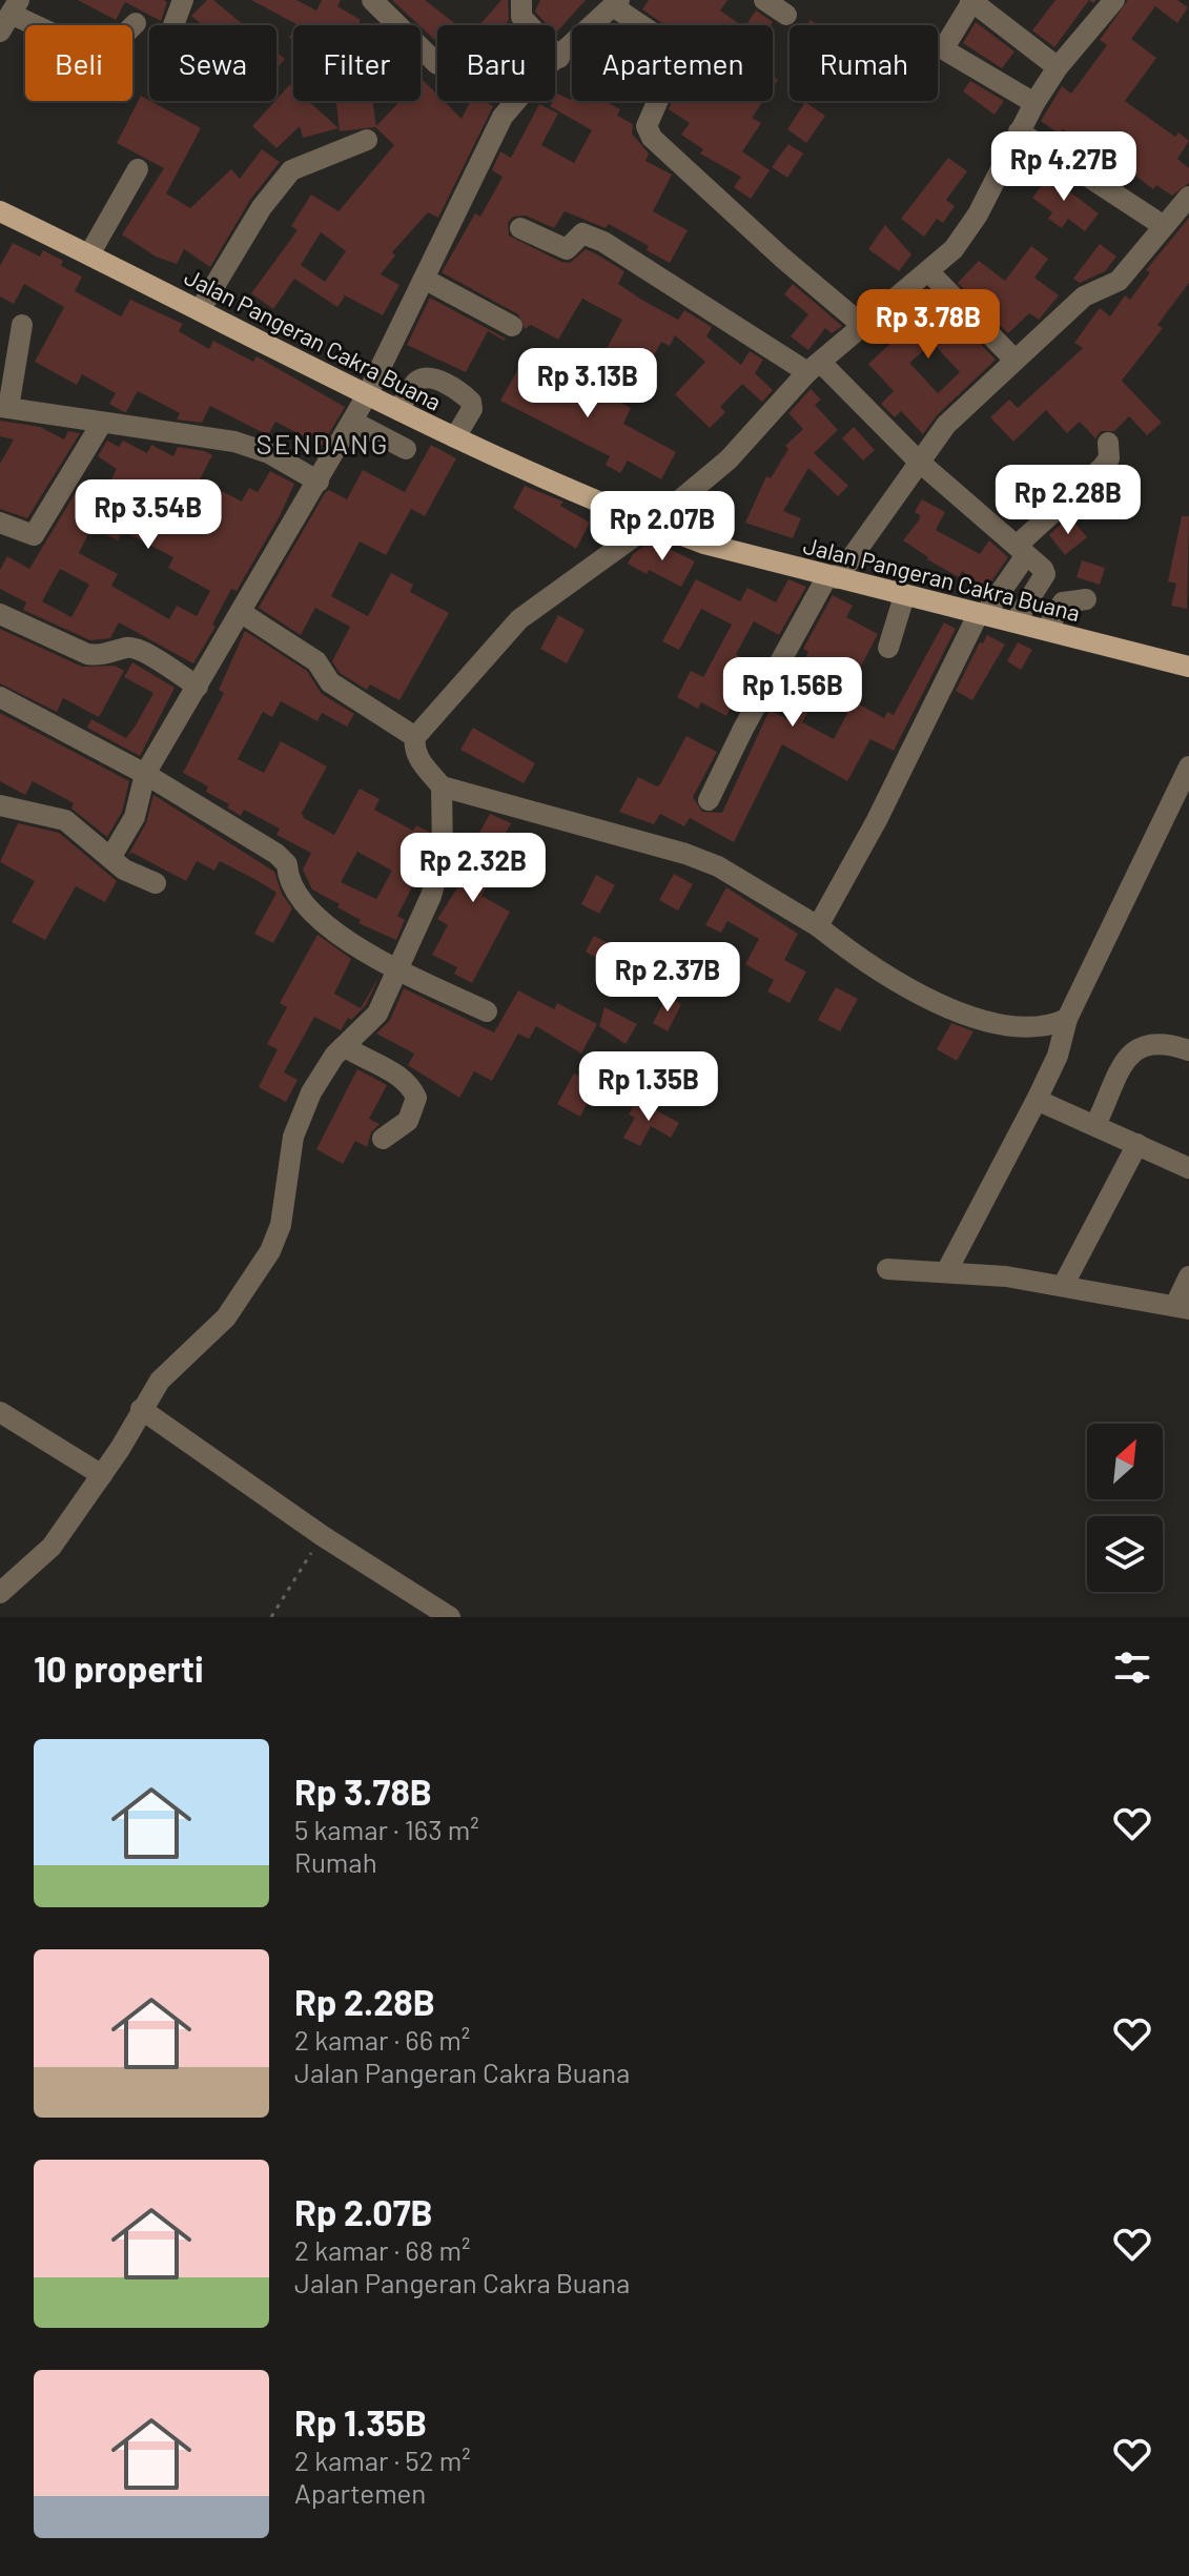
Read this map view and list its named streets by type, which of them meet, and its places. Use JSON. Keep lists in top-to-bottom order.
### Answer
{
  "streets": {
    "main road": ["Jalan Pangeran Cakra Buana"]
  },
  "districts": ["SENDANG"],
  "north": "top right",
  "page": {
    "chip": [
      "Beli",
      "Sewa",
      "Filter",
      "Baru",
      "Apartemen",
      "Rumah"
    ],
    "price": [
      "Rp 4.27B",
      "Rp 3.78B",
      "Rp 3.13B",
      "Rp 2.28B",
      "Rp 3.54B",
      "Rp 2.07B",
      "Rp 1.56B",
      "Rp 2.32B",
      "Rp 2.37B",
      "Rp 1.35B"
    ],
    "heading": "10 properti",
    "list": [
      {
        "name": "Rp 3.78B",
        "note": "5 kamar · 163 m² · Rumah"
      },
      {
        "name": "Rp 2.28B",
        "note": "2 kamar · 66 m² · Jalan Pangeran Cakra Buana"
      },
      {
        "name": "Rp 2.07B",
        "note": "2 kamar · 68 m² · Jalan Pangeran Cakra Buana"
      },
      {
        "name": "Rp 1.35B",
        "note": "2 kamar · 52 m² · Apartemen"
      }
    ]
  }
}
